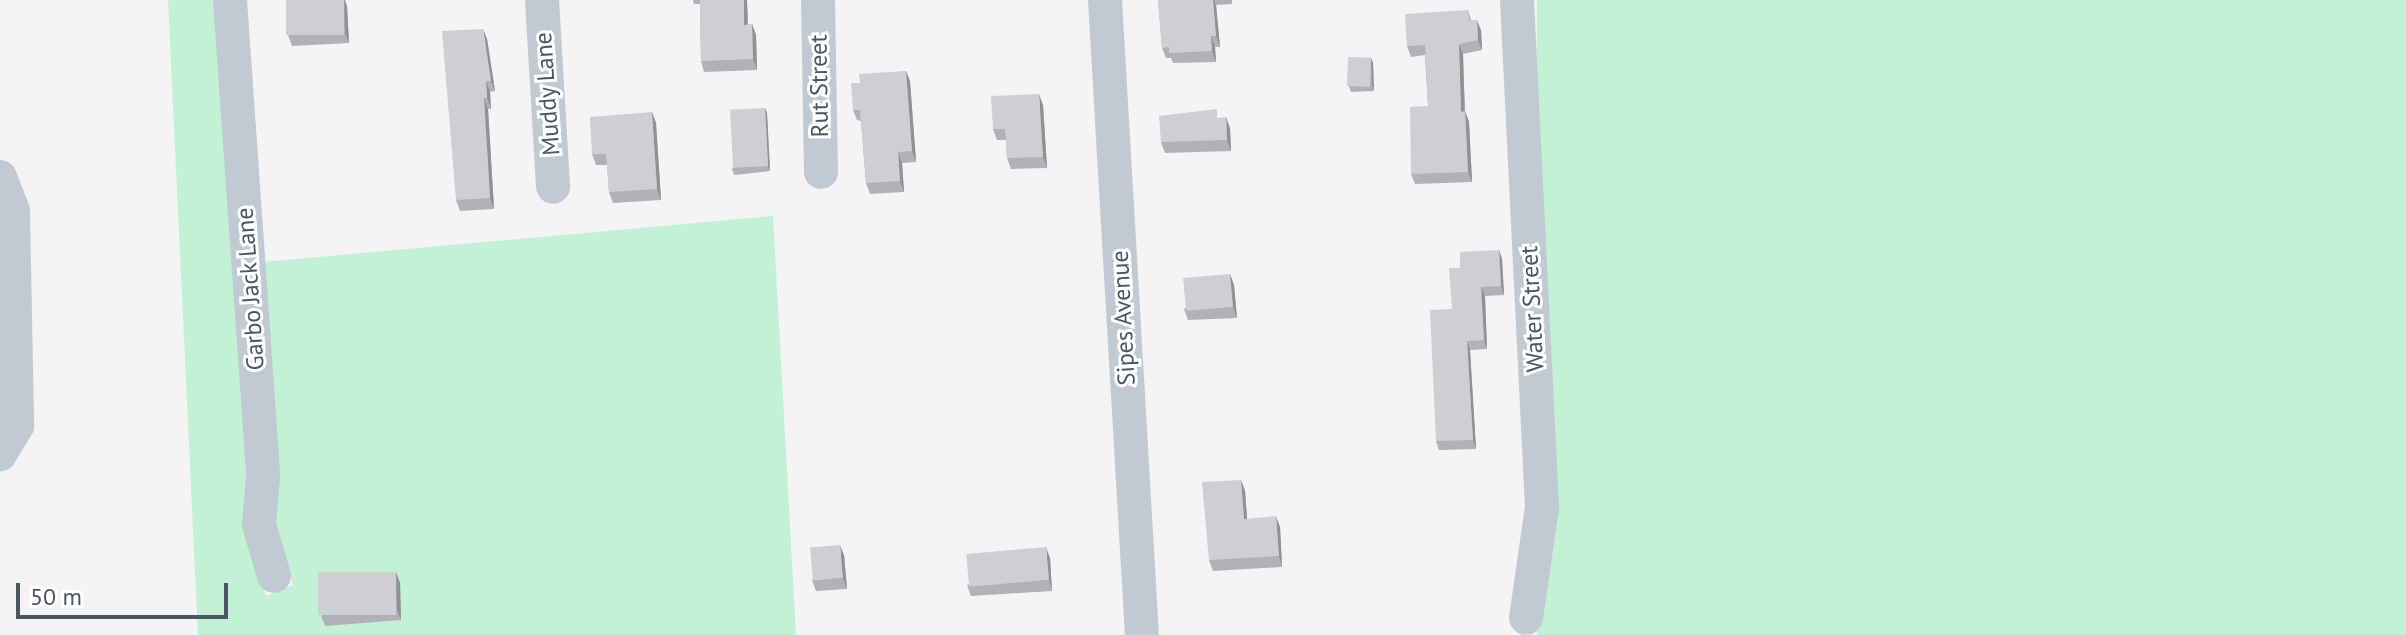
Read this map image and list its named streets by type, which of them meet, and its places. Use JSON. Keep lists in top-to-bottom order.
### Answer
{
  "streets": {
    "street": [
      "Rut Street",
      "Muddy Lane",
      "Garbo Jack Lane",
      "Water Street",
      "Sipes Avenue"
    ]
  },
  "scale_bar": "50 m"
}
